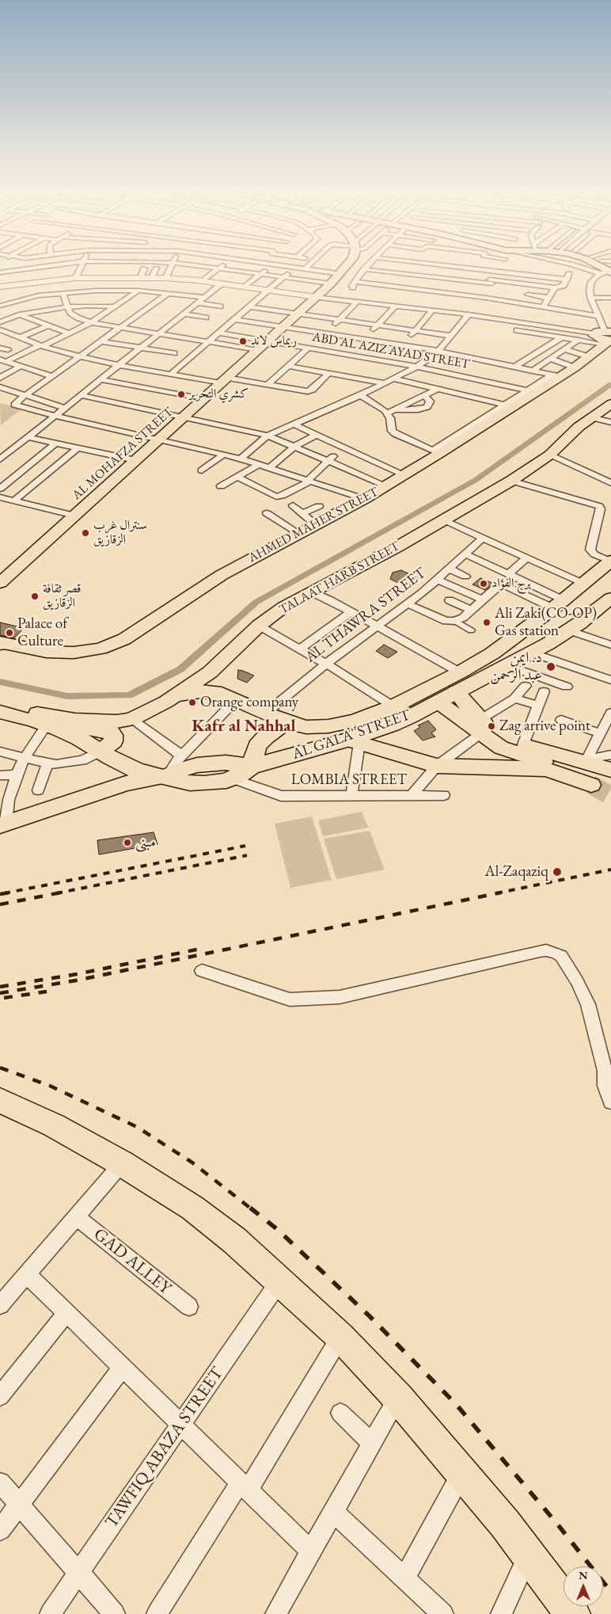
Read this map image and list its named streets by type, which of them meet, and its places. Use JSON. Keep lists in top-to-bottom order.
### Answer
{
  "streets": {
    "highway": ["AL GALA' STREET"],
    "main road": ["AL MOHAFZA STREET", "AHMED MAHER STREET", "TALAAT HARB STREET"],
    "street": [
      "ABD AL AZIZ AYAD STREET",
      "AL THAWRA STREET",
      "LOMBIA STREET",
      "GAD ALLEY",
      "TAWFIQ ABAZA STREET"
    ]
  },
  "crossings": [
    ["ABD AL AZIZ AYAD STREET", "AL MOHAFZA STREET"],
    ["ABD AL AZIZ AYAD STREET", "AHMED MAHER STREET"],
    ["TALAAT HARB STREET", "AL GALA' STREET"],
    ["AL THAWRA STREET", "AL GALA' STREET"]
  ],
  "districts": ["Kafr al Nahhal"],
  "places": [
    "ريماس لاند",
    "كشري التحرير",
    "سنترال غرب الزقازيق",
    "برج الفؤاد",
    "قصر ثقافة الزقازيق",
    "Ali Zaki(CO-OP) Gas station",
    "Palace of Culture",
    "د. ايمن عبد الرحمن",
    "Orange company",
    "Zag arrive point",
    "مبنى",
    "Al-Zaqaziq"
  ],
  "north": "top"
}
